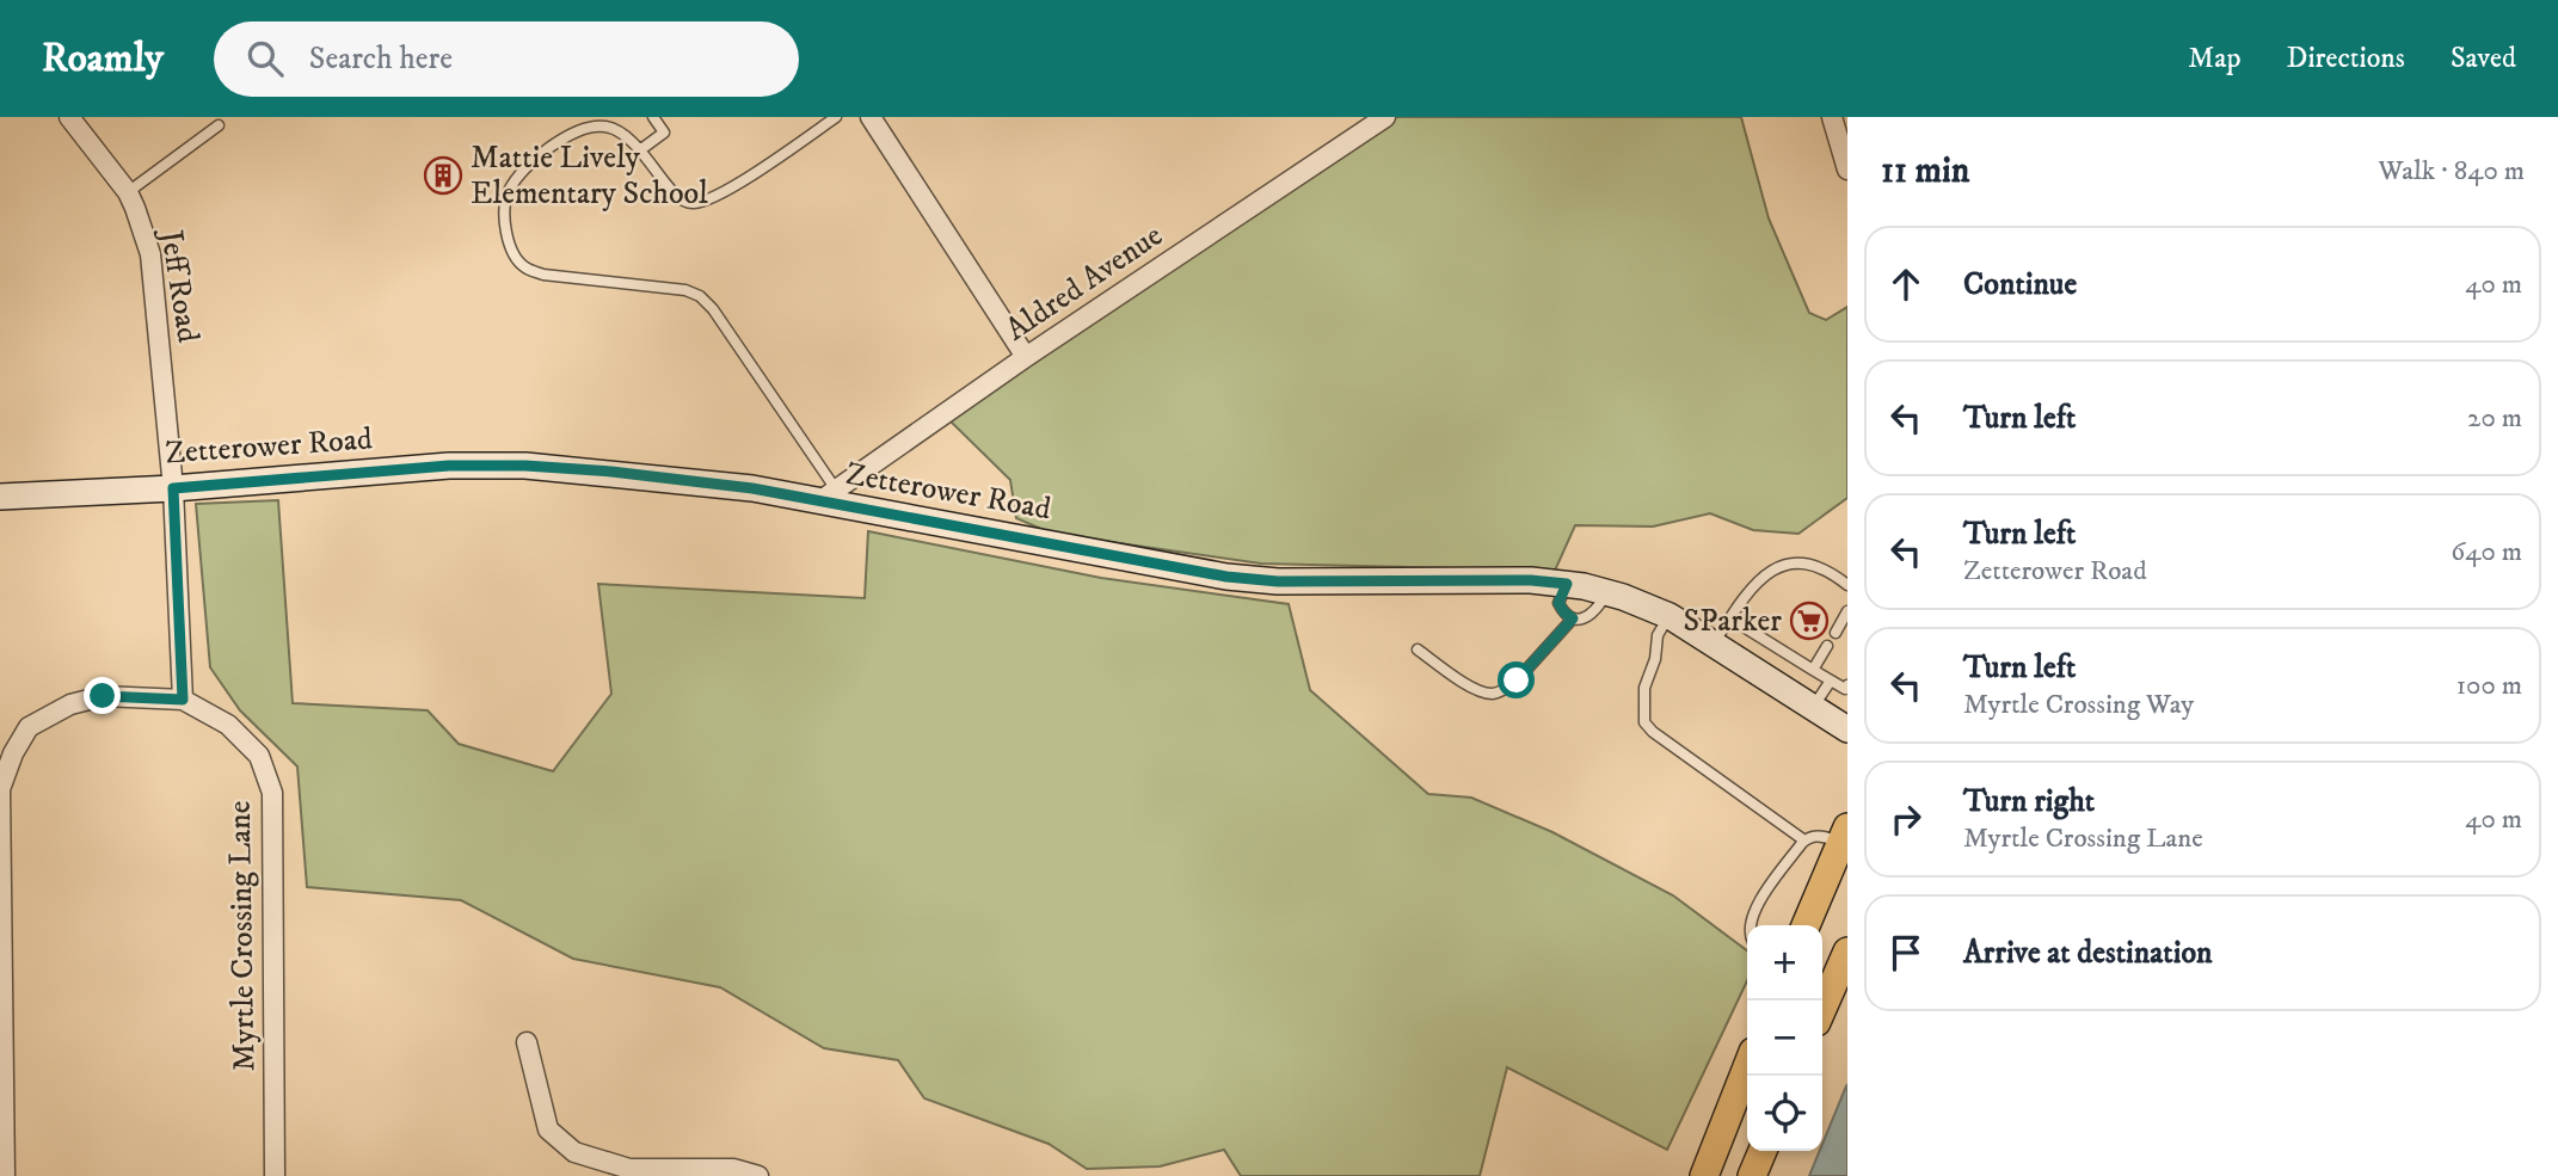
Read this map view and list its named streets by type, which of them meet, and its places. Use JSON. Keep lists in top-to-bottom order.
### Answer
{
  "streets": {
    "street": [
      "Aldred Avenue",
      "Jeff Road",
      "Zetterower Road",
      "Myrtle Crossing Lane"
    ]
  },
  "crossings": [
    ["Aldred Avenue", "Zetterower Road"],
    ["Jeff Road", "Zetterower Road"],
    ["Jeff Road", "Myrtle Crossing Lane"]
  ],
  "places": {
    "building": ["Mattie Lively Elementary School"],
    "supermarket": ["SParker"]
  },
  "page": {
    "header": "Roamly",
    "search": "Search here",
    "nav": ["Map", "Directions", "Saved"],
    "heading": ["11 min", "Walk · 840 m"],
    "list": [
      ["Continue", "40 m"],
      ["Turn left", "20 m"],
      ["Turn left", "Zetterower Road", "640 m"],
      ["Turn left", "Myrtle Crossing Way", "100 m"],
      ["Turn right", "Myrtle Crossing Lane", "40 m"],
      "Arrive at destination"
    ],
    "map_buttons": ["+", "−"]
  }
}
